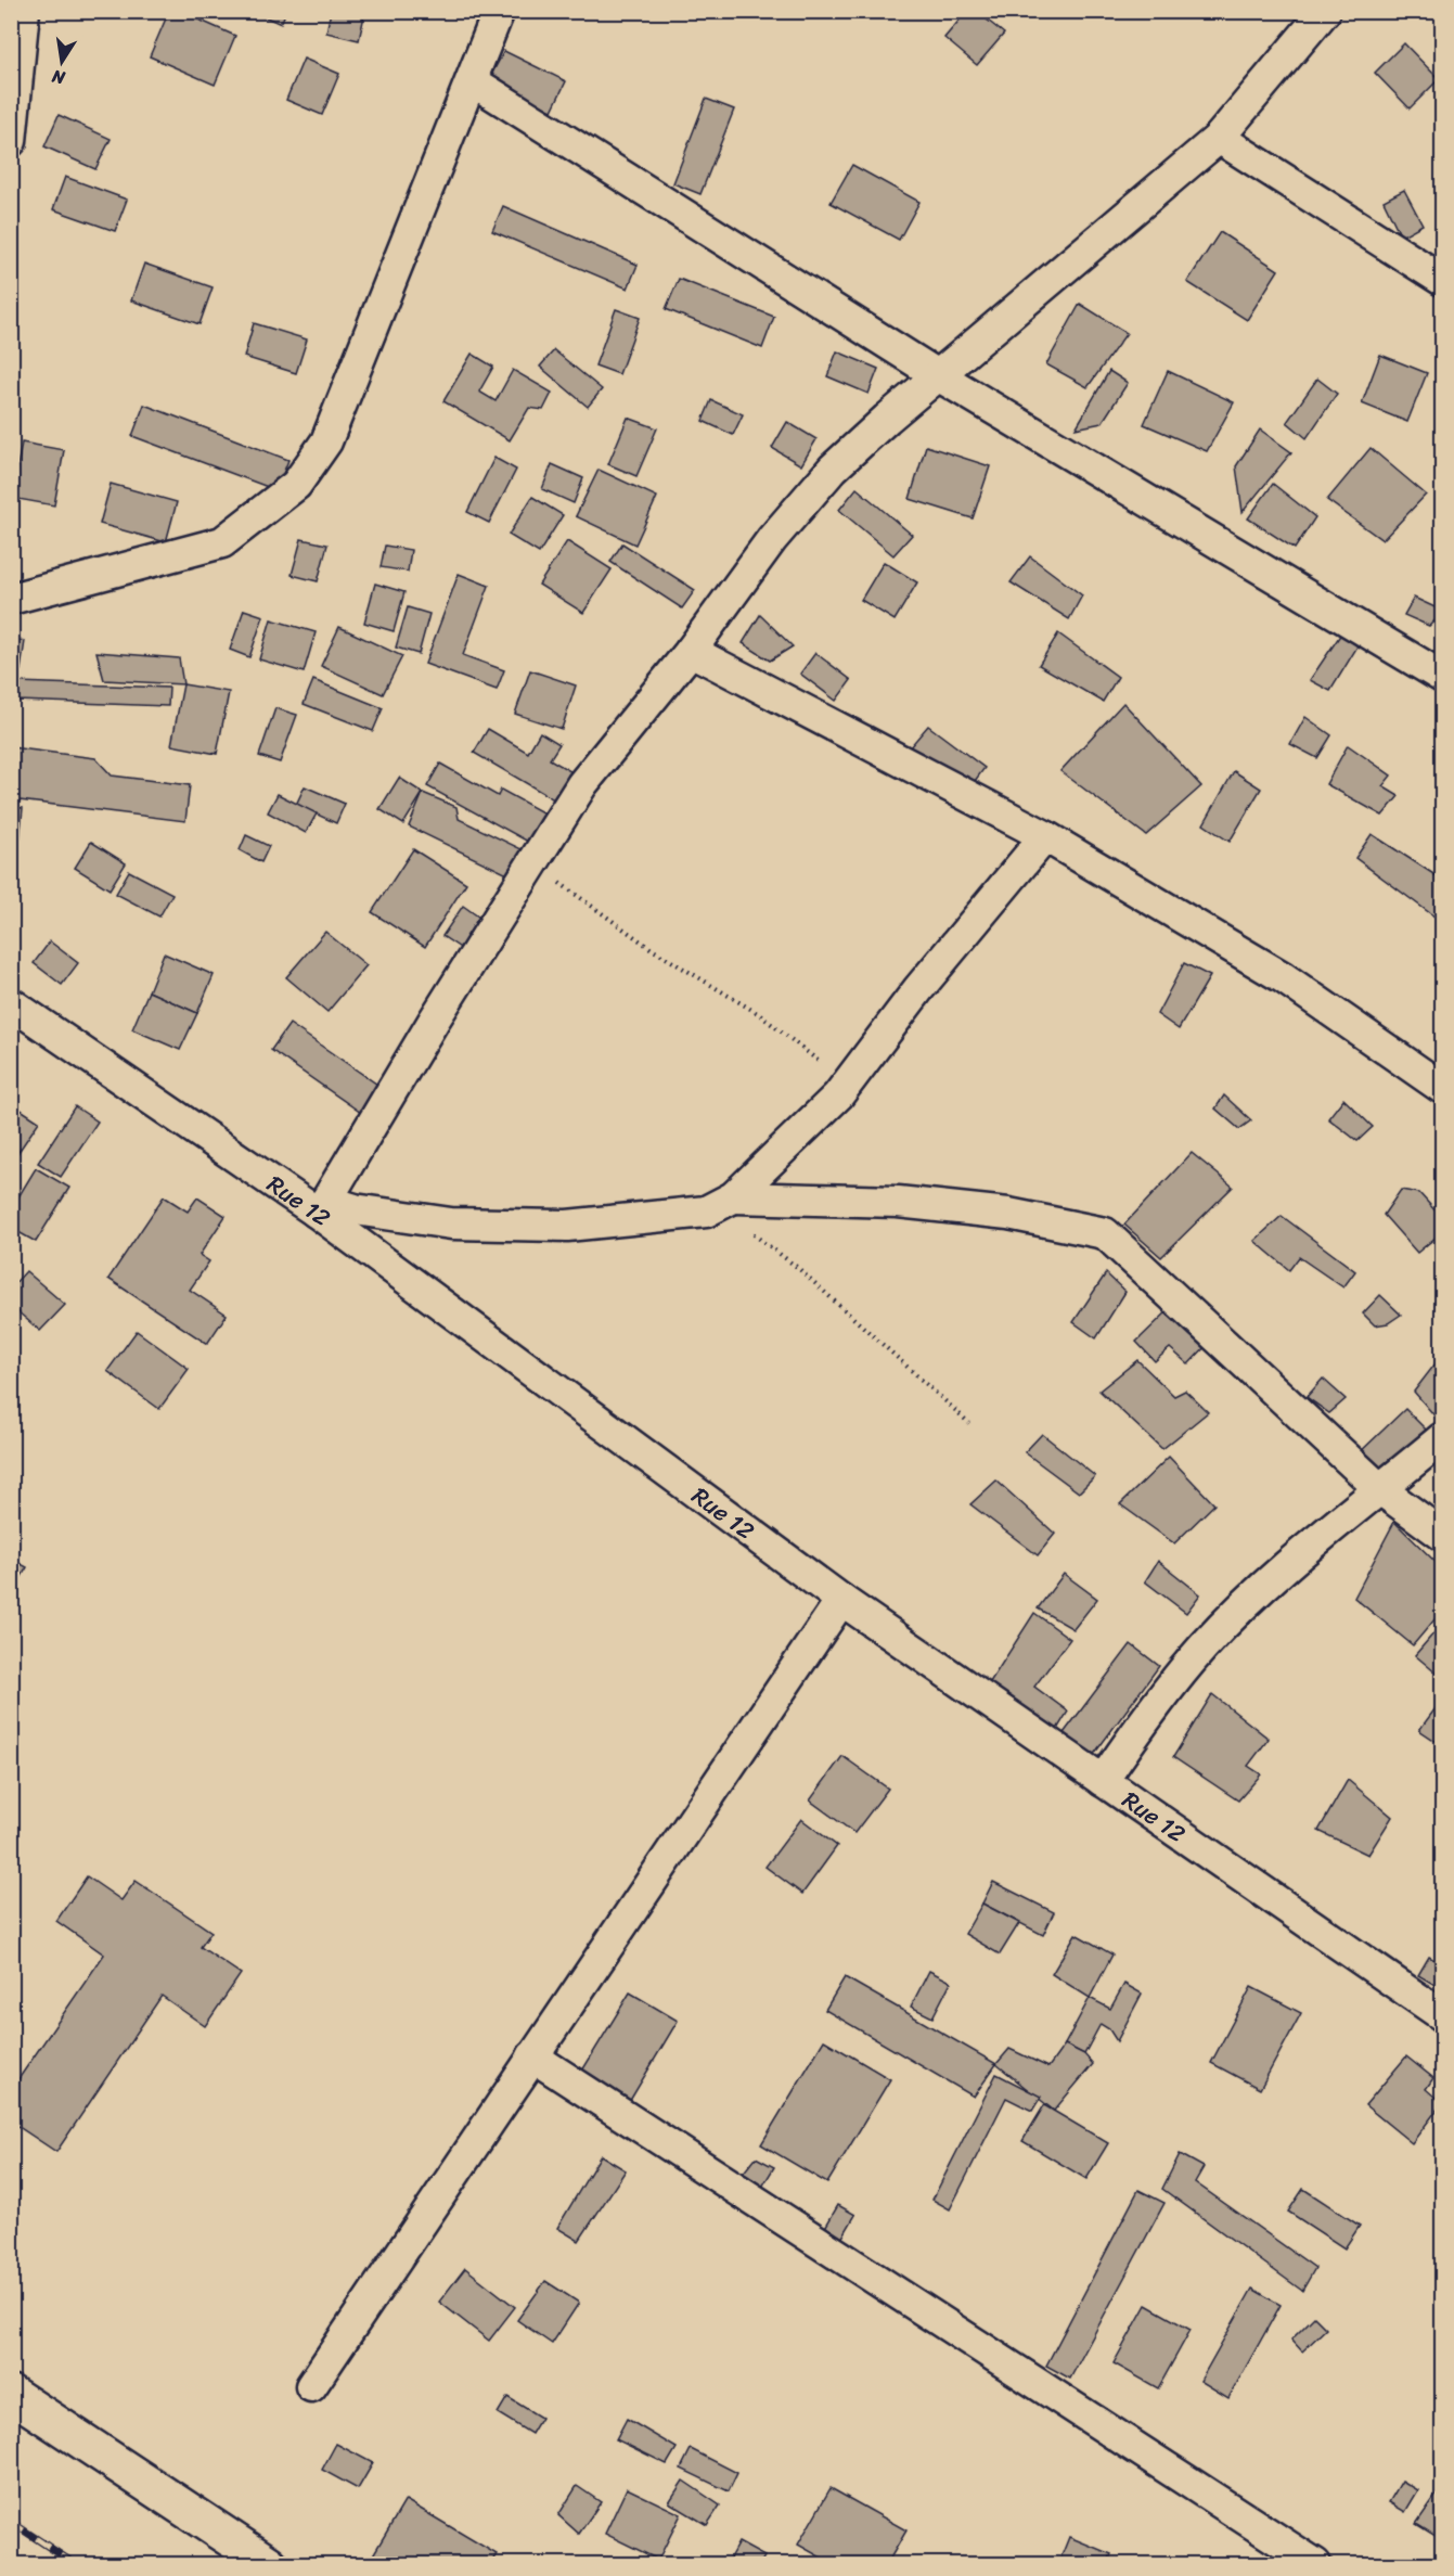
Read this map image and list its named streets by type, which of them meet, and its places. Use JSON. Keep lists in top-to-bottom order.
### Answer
{
  "streets": {
    "street": ["Rue 12"]
  },
  "north": "bottom"
}
